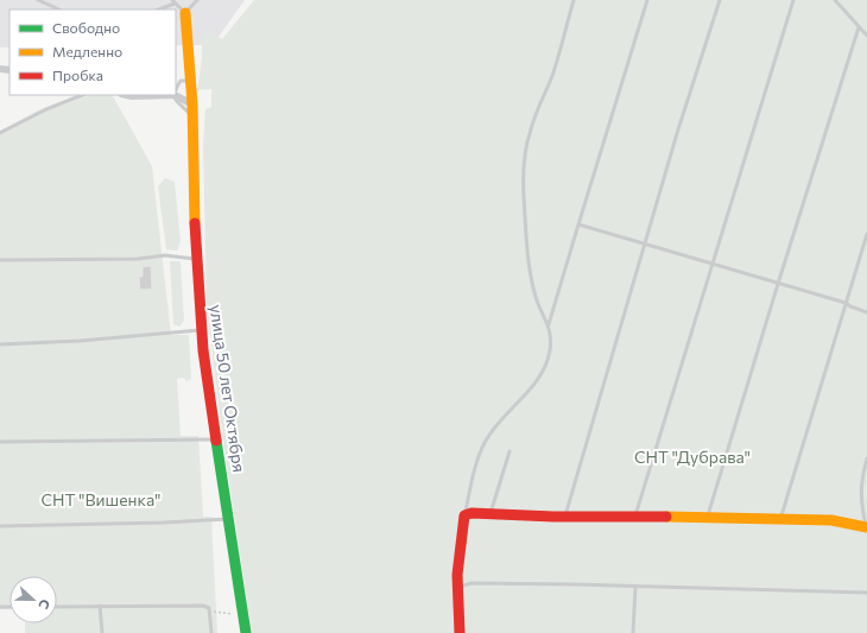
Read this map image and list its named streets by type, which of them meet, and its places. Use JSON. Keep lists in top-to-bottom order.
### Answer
{
  "streets": {
    "street": ["улица 50 лет Октября"]
  },
  "parks": ["СНТ \"Дубрава\"", "СНТ \"Вишенка\""],
  "legend": ["Свободно", "Медленно", "Пробка"],
  "north": "right"
}
